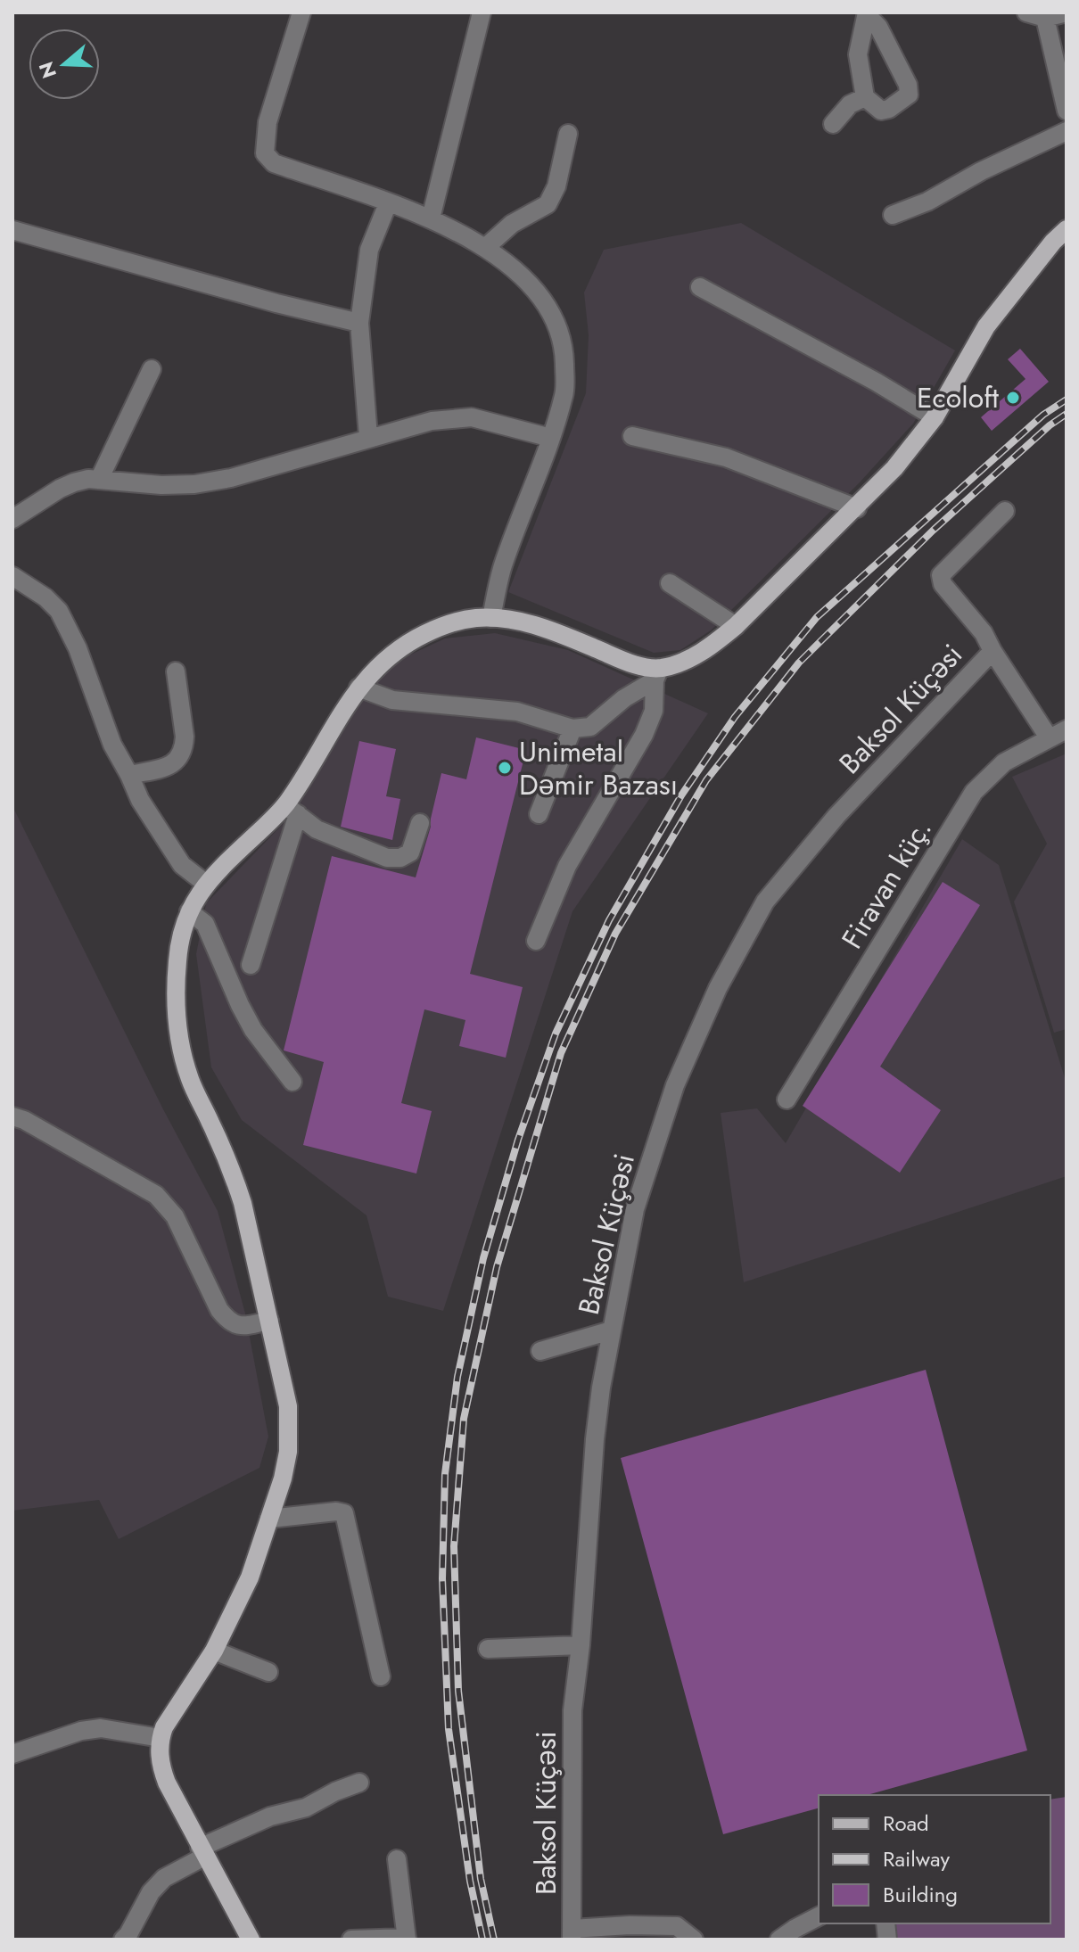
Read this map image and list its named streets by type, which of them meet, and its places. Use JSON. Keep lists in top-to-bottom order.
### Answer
{
  "streets": {
    "street": ["Baksol Küçəsi", "Firavan küç."]
  },
  "places": ["Ecoloft", "Unimetal Dəmir Bazası"],
  "legend": ["Road", "Railway", "Building"],
  "north": "left"
}
